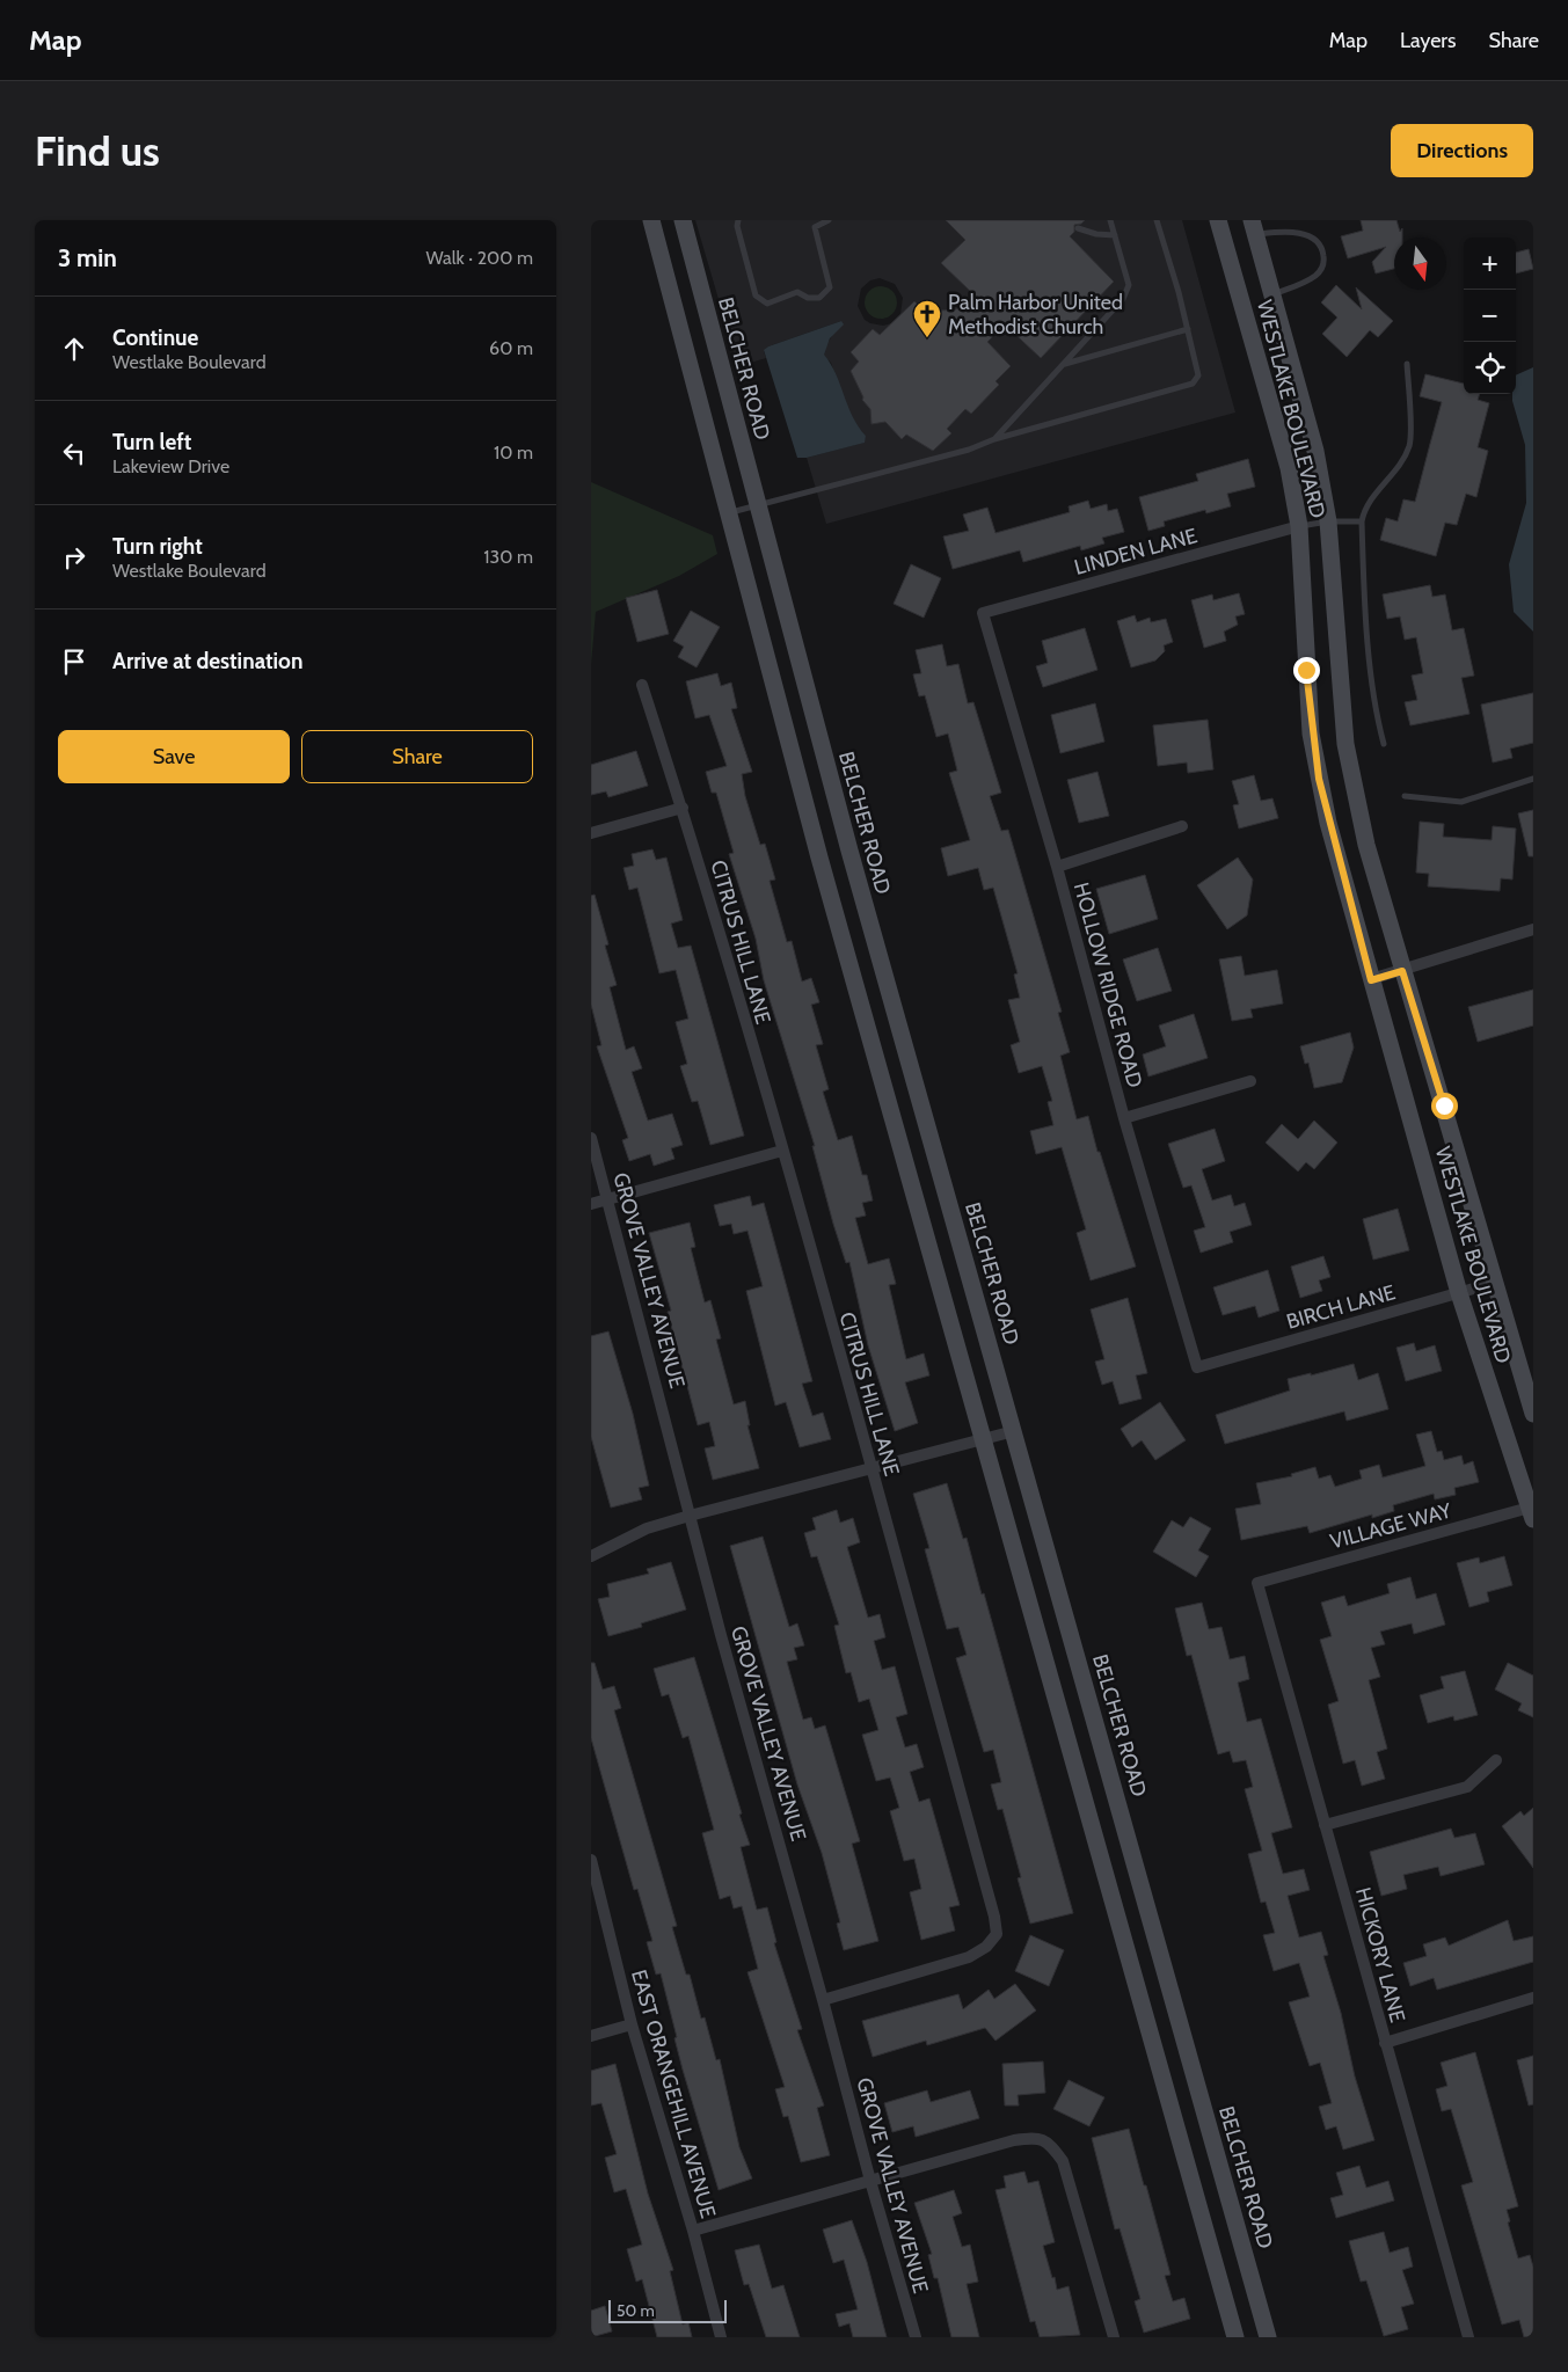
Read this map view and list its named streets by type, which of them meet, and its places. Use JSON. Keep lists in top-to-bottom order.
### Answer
{
  "streets": {
    "main road": ["BELCHER ROAD", "WESTLAKE BOULEVARD"],
    "street": [
      "LINDEN LANE",
      "CITRUS HILL LANE",
      "HOLLOW RIDGE ROAD",
      "GROVE VALLEY AVENUE",
      "BIRCH LANE",
      "VILLAGE WAY",
      "HICKORY LANE",
      "EAST ORANGEHILL AVENUE"
    ]
  },
  "crossings": [
    ["WESTLAKE BOULEVARD", "LINDEN LANE"],
    ["WESTLAKE BOULEVARD", "BIRCH LANE"],
    ["WESTLAKE BOULEVARD", "VILLAGE WAY"],
    ["LINDEN LANE", "HOLLOW RIDGE ROAD"],
    ["CITRUS HILL LANE", "GROVE VALLEY AVENUE"],
    ["HOLLOW RIDGE ROAD", "BIRCH LANE"],
    ["VILLAGE WAY", "HICKORY LANE"]
  ],
  "places": {
    "church": ["Palm Harbor United Methodist Church"]
  },
  "scale_bar": "50 m",
  "north": "bottom",
  "page": {
    "header": "Map",
    "nav": ["Map", "Layers", "Share"],
    "buttons": [
      "Directions",
      ["Save", "Share"]
    ],
    "title": "Find us",
    "heading": ["3 min", "Walk · 200 m"],
    "map_buttons": ["+", "−"],
    "list": [
      ["Continue", "Westlake Boulevard", "60 m"],
      ["Turn left", "Lakeview Drive", "10 m"],
      ["Turn right", "Westlake Boulevard", "130 m"],
      "Arrive at destination"
    ],
    "scale": "50 m"
  }
}
